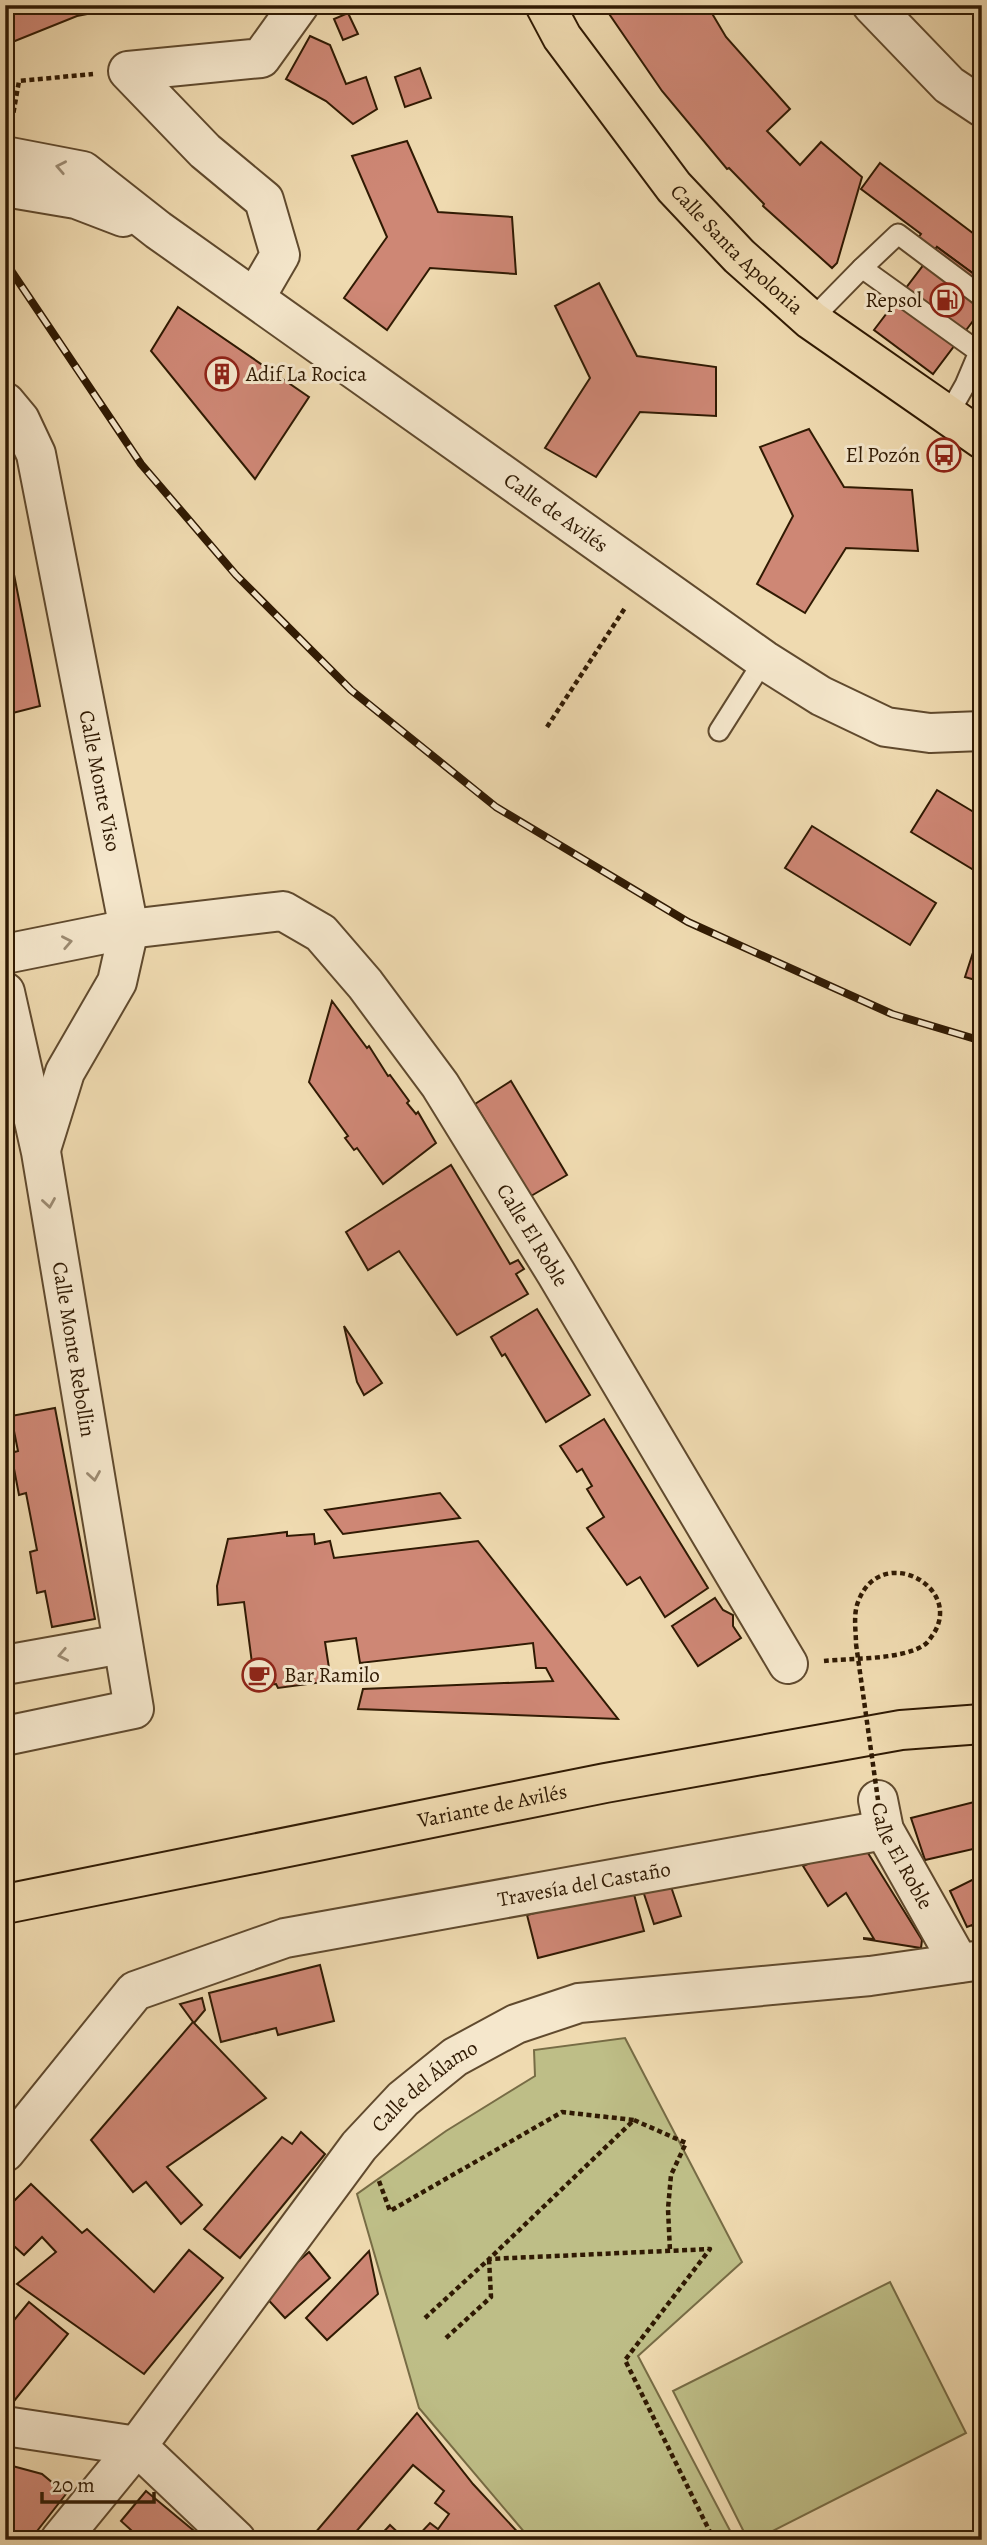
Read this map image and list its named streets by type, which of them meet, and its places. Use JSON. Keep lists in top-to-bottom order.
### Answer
{
  "streets": {
    "main road": ["Calle Santa Apolonia", "Variante de Avilés"],
    "street": [
      "Calle de Avilés",
      "Calle Monte Viso",
      "Calle El Roble",
      "Calle Monte Rebollin",
      "Travesía del Castaño",
      "Calle del Álamo"
    ]
  },
  "crossings": [
    ["Calle Monte Viso", "Calle El Roble"],
    ["Calle Monte Viso", "Calle Monte Rebollin"],
    ["Calle El Roble", "Travesía del Castaño"],
    ["Calle El Roble", "Calle del Álamo"]
  ],
  "one_way": ["Calle Monte Rebollin"],
  "places": {
    "fuel station": ["Repsol"],
    "building": ["Adif La Rocica"],
    "bus stop": ["El Pozón"],
    "cafe": ["Bar Ramilo"]
  },
  "scale_bar": "20 m"
}
